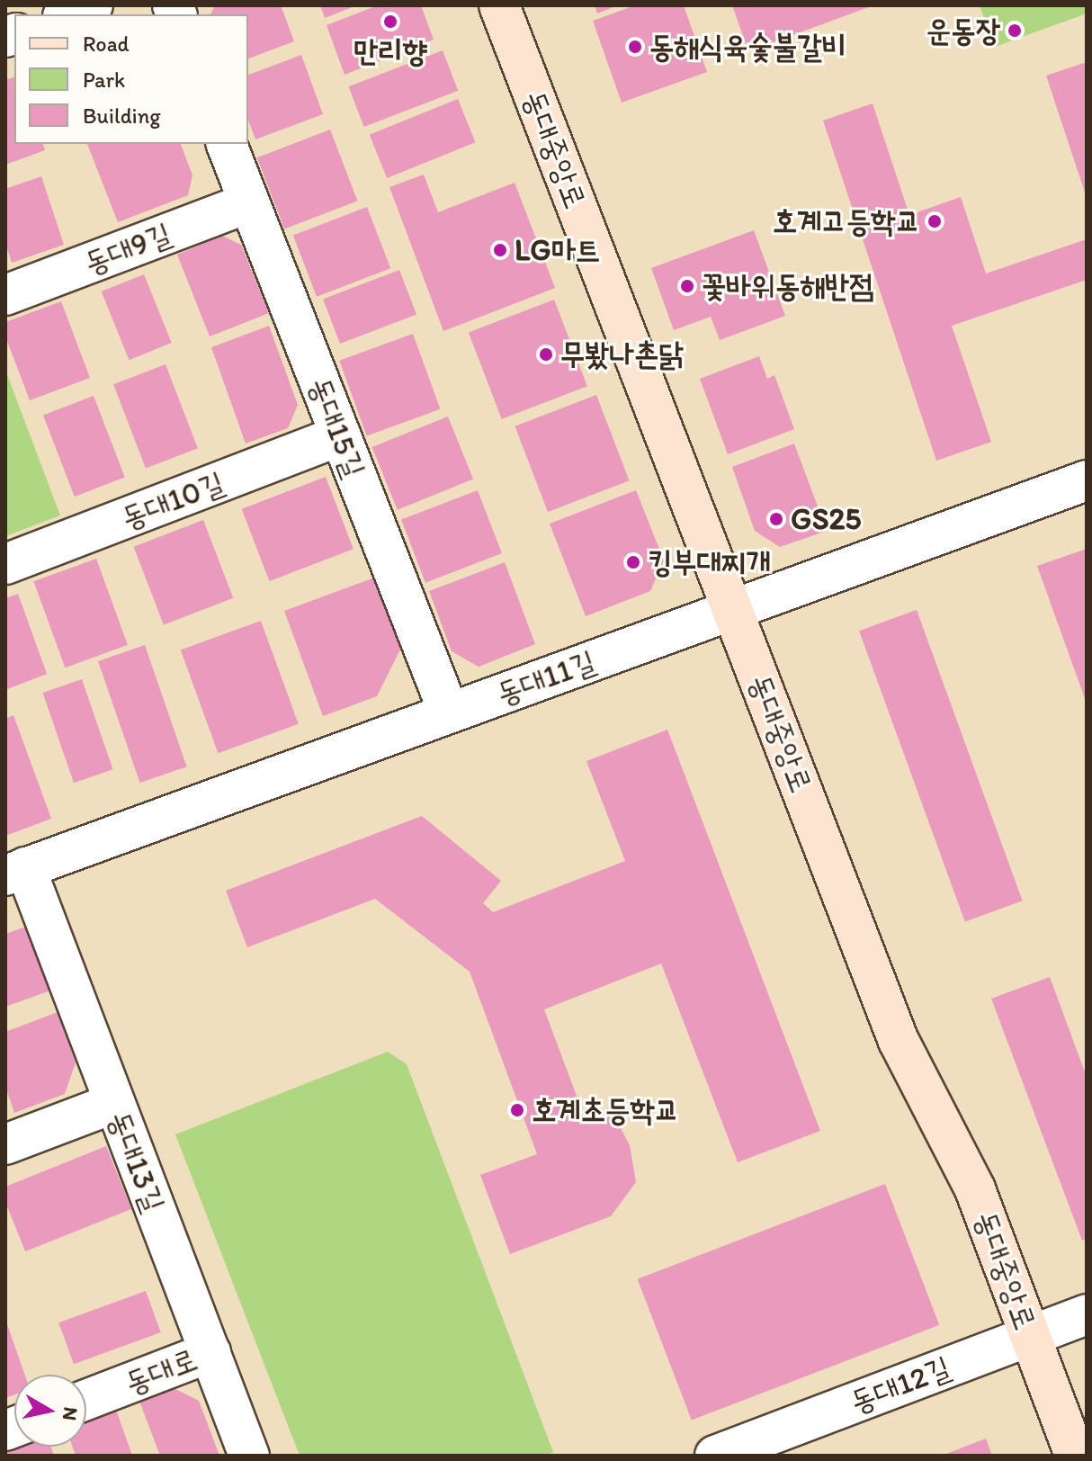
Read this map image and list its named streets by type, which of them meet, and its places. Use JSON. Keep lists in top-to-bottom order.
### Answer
{
  "streets": {
    "street": [
      "동대중앙로",
      "동대9길",
      "동대15길",
      "동대10길",
      "동대11길",
      "동대13길",
      "동대로",
      "동대12길"
    ]
  },
  "crossings": [
    ["동대중앙로", "동대11길"],
    ["동대중앙로", "동대12길"],
    ["동대9길", "동대15길"],
    ["동대15길", "동대10길"],
    ["동대15길", "동대11길"],
    ["동대11길", "동대13길"],
    ["동대13길", "동대로"]
  ],
  "places": [
    "만리향",
    "운동장",
    "동해식육숯불갈비",
    "호계고등학교",
    "LG마트",
    "꽃바위동해반점",
    "무봤나촌닭",
    "GS25",
    "킹부대찌개",
    "호계초등학교"
  ],
  "legend": ["Road", "Park", "Building"],
  "north": "right"
}
